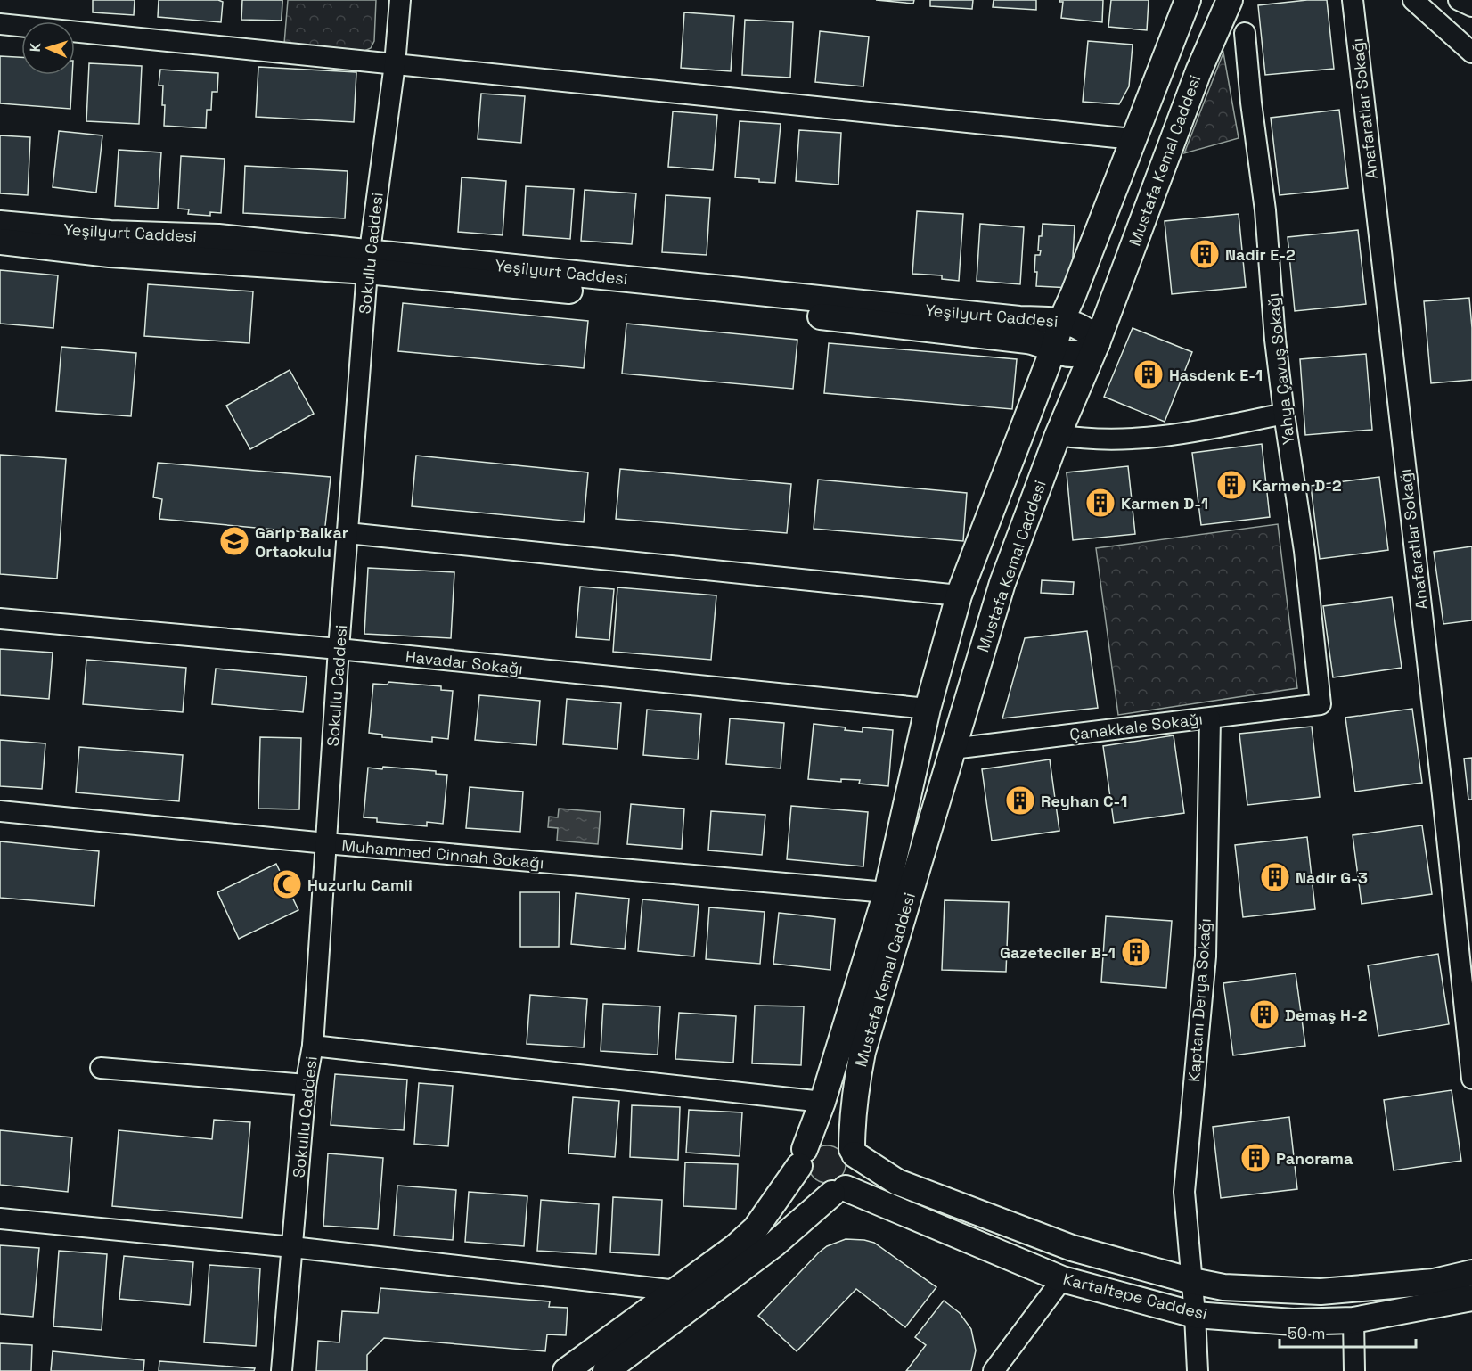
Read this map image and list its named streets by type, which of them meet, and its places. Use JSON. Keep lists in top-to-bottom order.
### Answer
{
  "streets": {
    "main road": ["Mustafa Kemal Caddesi", "Yeşilyurt Caddesi", "Kartaltepe Caddesi"],
    "street": [
      "Anafaratlar Sokağı",
      "Sokullu Caddesi",
      "Yahya Çavuş Sokağı",
      "Havadar Sokağı",
      "Çanakkale Sokağı",
      "Muhammed Cinnah Sokağı",
      "Kaptanı Derya Sokağı"
    ]
  },
  "crossings": [
    ["Mustafa Kemal Caddesi", "Yeşilyurt Caddesi"],
    ["Mustafa Kemal Caddesi", "Havadar Sokağı"],
    ["Mustafa Kemal Caddesi", "Çanakkale Sokağı"],
    ["Mustafa Kemal Caddesi", "Muhammed Cinnah Sokağı"],
    ["Mustafa Kemal Caddesi", "Kartaltepe Caddesi"],
    ["Yeşilyurt Caddesi", "Sokullu Caddesi"],
    ["Sokullu Caddesi", "Havadar Sokağı"],
    ["Sokullu Caddesi", "Muhammed Cinnah Sokağı"],
    ["Yahya Çavuş Sokağı", "Çanakkale Sokağı"],
    ["Çanakkale Sokağı", "Kaptanı Derya Sokağı"],
    ["Kaptanı Derya Sokağı", "Kartaltepe Caddesi"]
  ],
  "places": {
    "building": [
      "Nadir E-2",
      "Hasdenk E-1",
      "Karmen D-2",
      "Karmen D-1",
      "Reyhan C-1",
      "Nadir G-3",
      "Gazeteciler B-1",
      "Demaş H-2",
      "Panorama"
    ],
    "school or university": ["Garip Balkar Ortaokulu"],
    "mosque": ["Huzurlu Camii"]
  },
  "scale_bar": "50 m",
  "north": "left"
}
